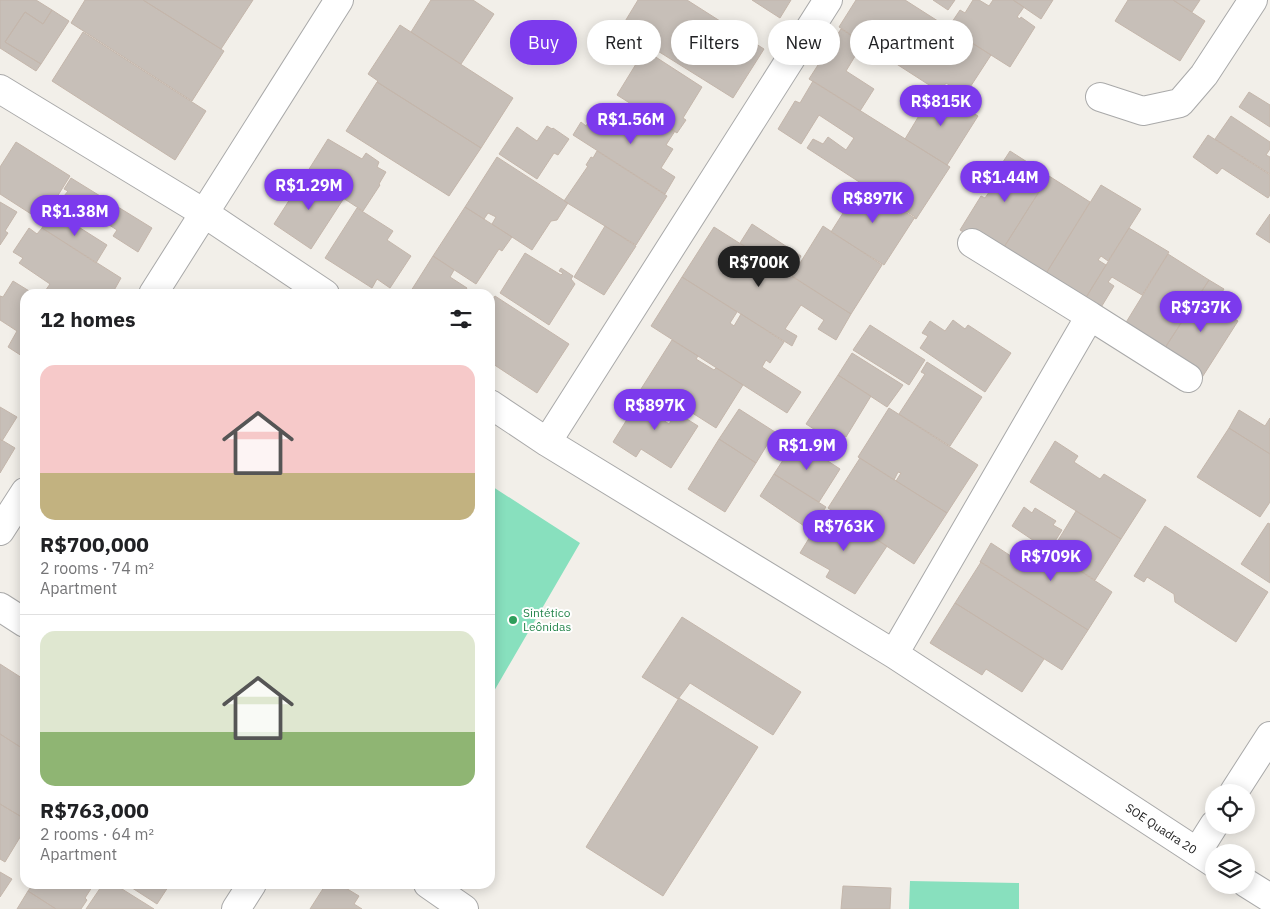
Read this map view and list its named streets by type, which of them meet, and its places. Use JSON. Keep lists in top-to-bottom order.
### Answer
{
  "streets": {
    "street": ["SOE Quadra 20"]
  },
  "places": ["Sintético Leônidas"],
  "page": {
    "chip": [
      "Buy",
      "Rent",
      "Filters",
      "New",
      "Apartment"
    ],
    "price": [
      "R$815K",
      "R$1.56M",
      "R$1.44M",
      "R$1.29M",
      "R$897K",
      "R$1.38M",
      "R$700K",
      "R$737K",
      "R$897K",
      "R$1.9M",
      "R$763K",
      "R$709K"
    ],
    "heading": "12 homes",
    "list": [
      {
        "name": "R$700,000",
        "note": "2 rooms · 74 m² · Apartment"
      },
      {
        "name": "R$763,000",
        "note": "2 rooms · 64 m² · Apartment"
      }
    ]
  }
}
